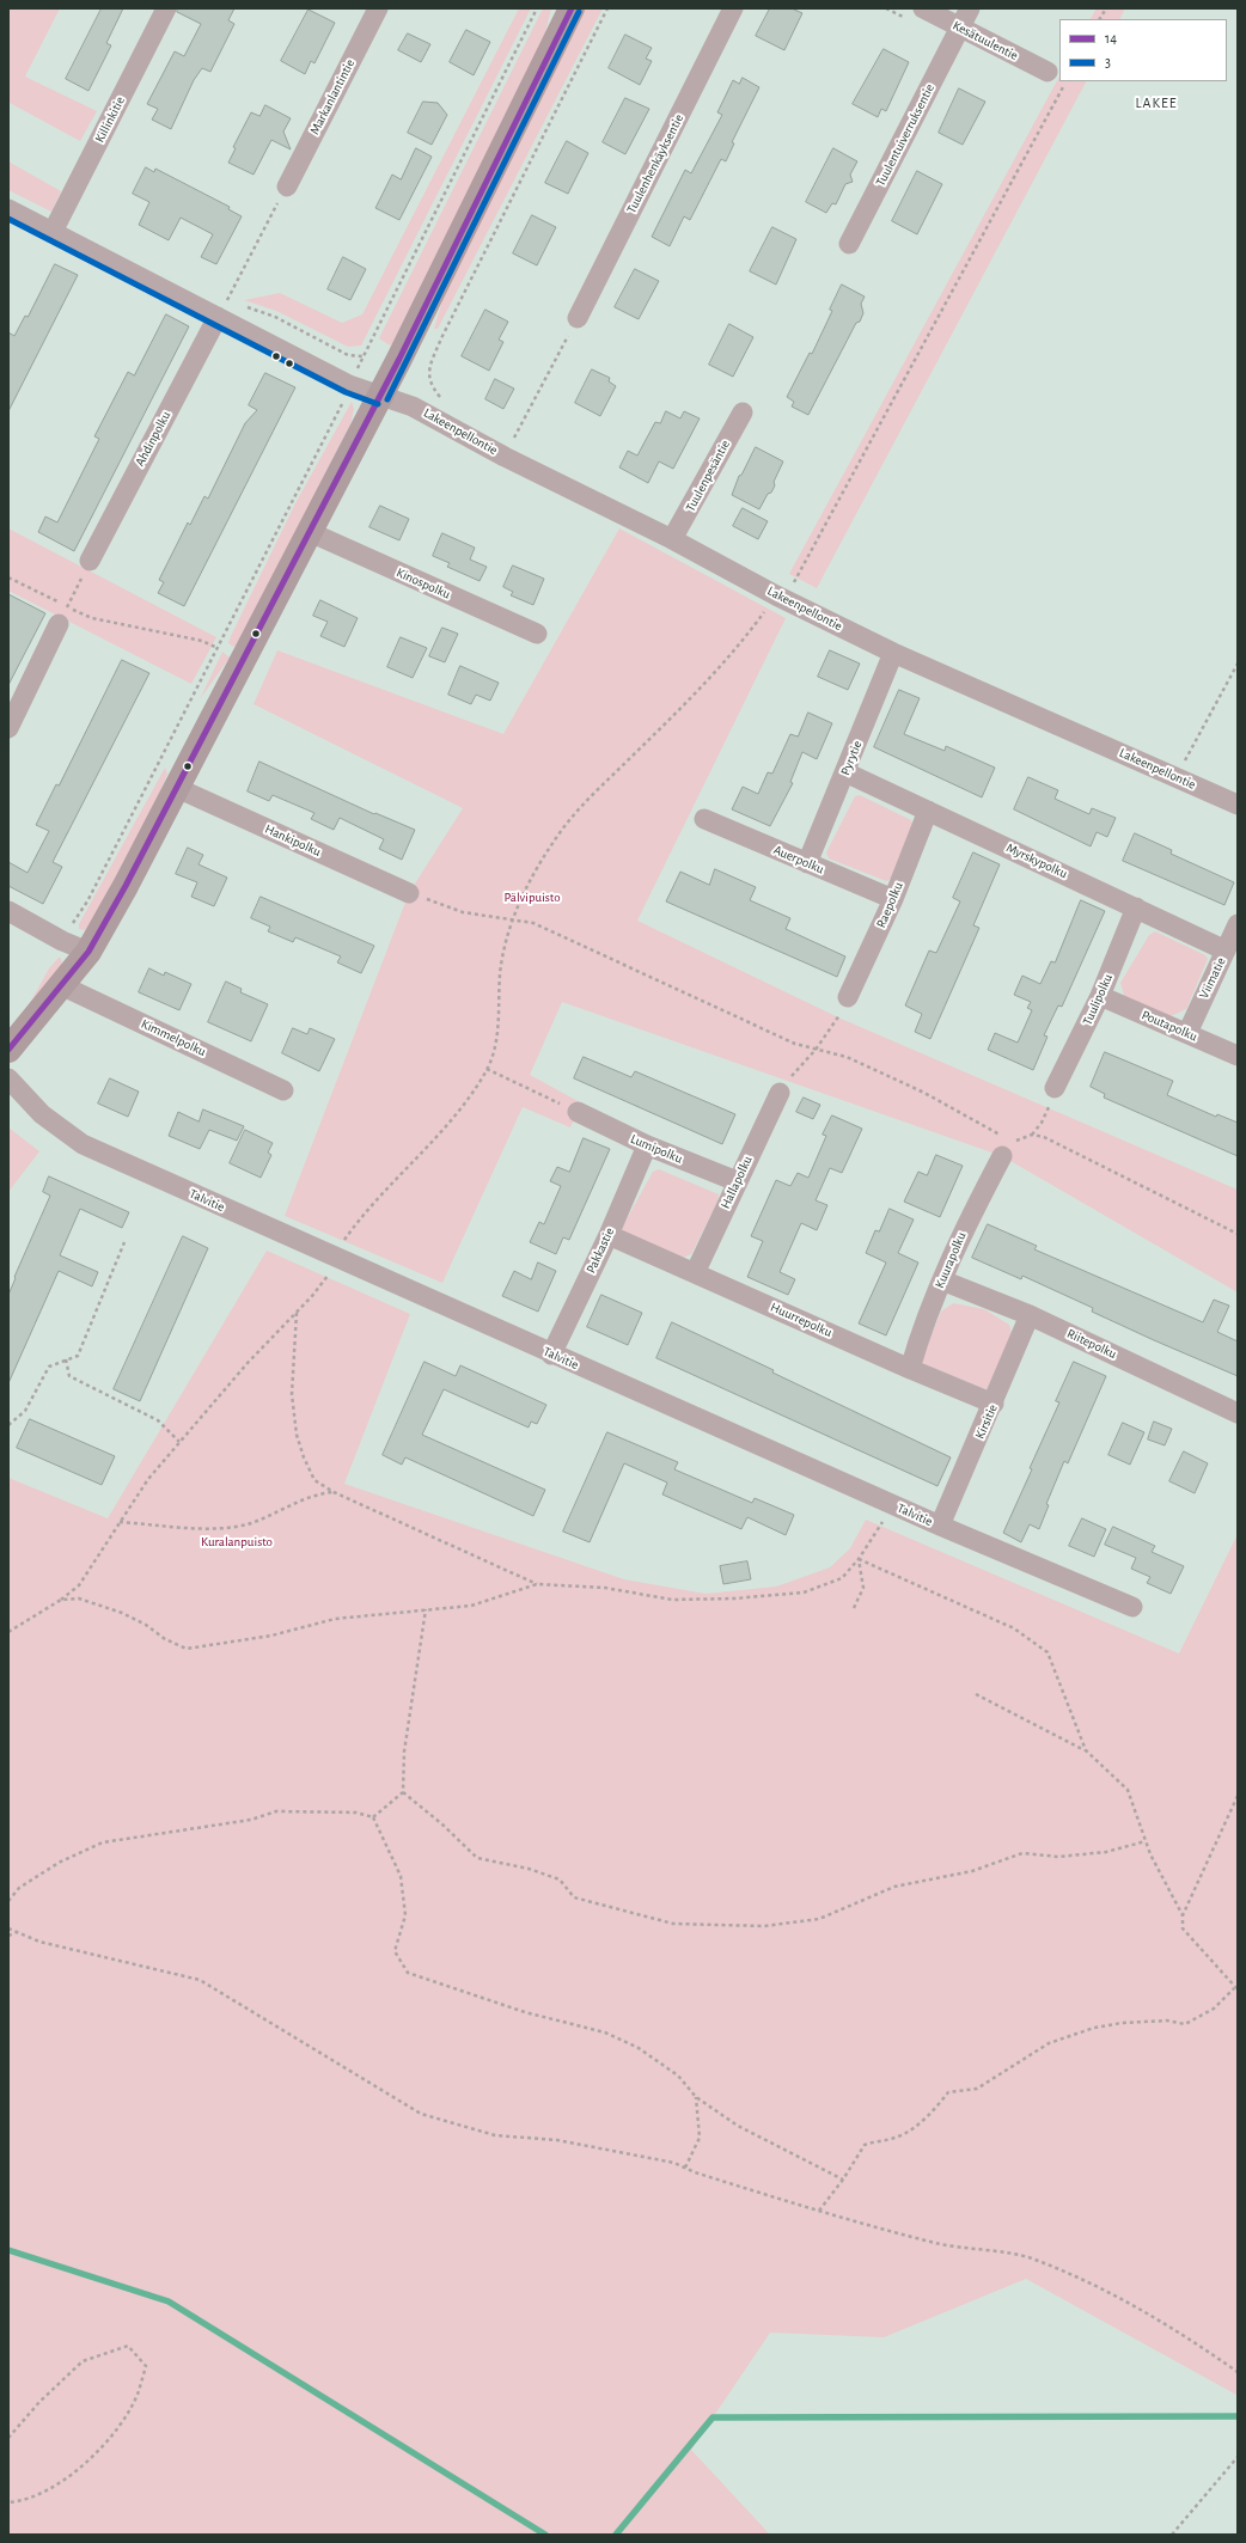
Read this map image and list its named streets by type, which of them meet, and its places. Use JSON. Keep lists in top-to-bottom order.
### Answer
{
  "streets": {
    "street": [
      "Kesätuulentie",
      "Markanlantintie",
      "Killinkitie",
      "Tuulentuiverruksentie",
      "Tuulenhenkäyksentie",
      "Lakeenpellontie",
      "Ahdinpolku",
      "Tuulenpesäntie",
      "Kinospolku",
      "Pyrytie",
      "Hankipolku",
      "Auerpolku",
      "Myrskypolku",
      "Raepolku",
      "Viimatie",
      "Tuulipolku",
      "Poutapolku",
      "Kimmelpolku",
      "Lumipolku",
      "Hallapolku",
      "Talvitie",
      "Pakkastie",
      "Kuurapolku",
      "Huurrepolku",
      "Riitepolku",
      "Kirsitie"
    ]
  },
  "crossings": [
    ["Kesätuulentie", "Tuulentuiverruksentie"],
    ["Killinkitie", "Lakeenpellontie"],
    ["Lakeenpellontie", "Ahdinpolku"],
    ["Lakeenpellontie", "Tuulenpesäntie"],
    ["Lakeenpellontie", "Pyrytie"],
    ["Pyrytie", "Auerpolku"],
    ["Pyrytie", "Myrskypolku"],
    ["Auerpolku", "Raepolku"],
    ["Myrskypolku", "Raepolku"],
    ["Myrskypolku", "Viimatie"],
    ["Myrskypolku", "Tuulipolku"],
    ["Viimatie", "Poutapolku"],
    ["Tuulipolku", "Poutapolku"],
    ["Lumipolku", "Hallapolku"],
    ["Lumipolku", "Pakkastie"],
    ["Hallapolku", "Huurrepolku"],
    ["Talvitie", "Pakkastie"],
    ["Talvitie", "Kirsitie"],
    ["Pakkastie", "Huurrepolku"],
    ["Kuurapolku", "Huurrepolku"],
    ["Kuurapolku", "Riitepolku"],
    ["Huurrepolku", "Kirsitie"],
    ["Riitepolku", "Kirsitie"]
  ],
  "districts": ["LAKEE"],
  "parks": ["Pälvipuisto", "Kuralanpuisto"],
  "lines": ["transit line 14", "transit line 3"],
  "legend": ["14", "3"]
}
